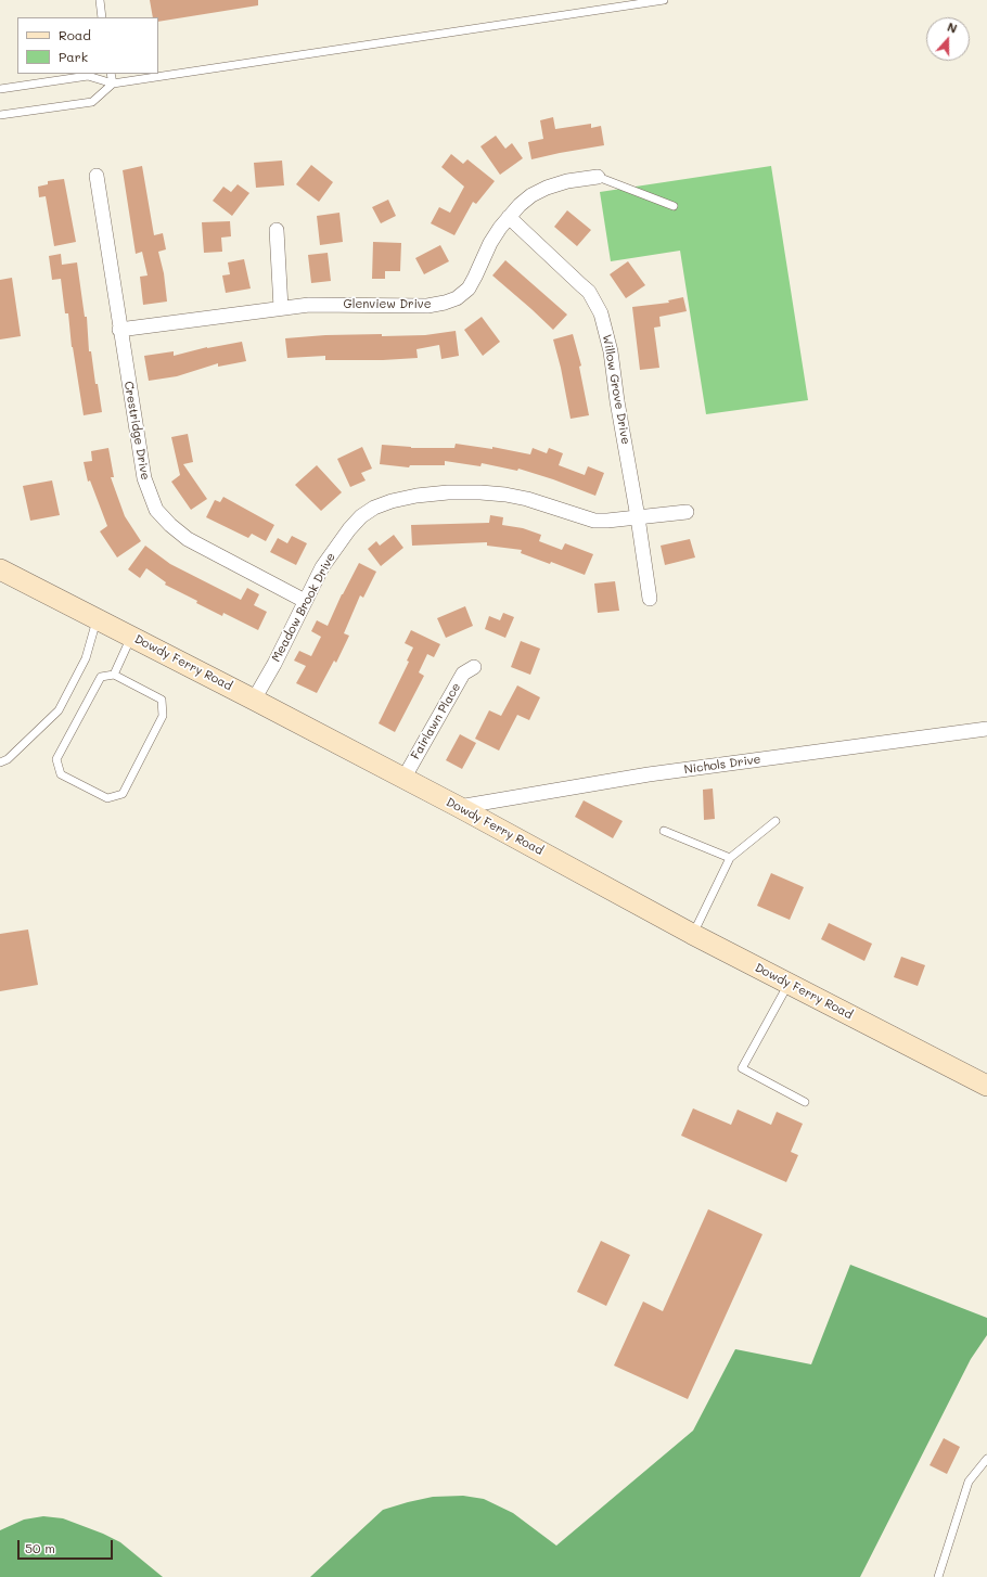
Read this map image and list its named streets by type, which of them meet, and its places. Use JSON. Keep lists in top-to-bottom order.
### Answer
{
  "streets": {
    "street": [
      "Glenview Drive",
      "Willow Grove Drive",
      "Crestridge Drive",
      "Meadow Brook Drive",
      "Dowdy Ferry Road",
      "Fairlawn Place",
      "Nichols Drive"
    ]
  },
  "crossings": [
    ["Glenview Drive", "Willow Grove Drive"],
    ["Glenview Drive", "Crestridge Drive"],
    ["Willow Grove Drive", "Meadow Brook Drive"],
    ["Crestridge Drive", "Meadow Brook Drive"],
    ["Meadow Brook Drive", "Dowdy Ferry Road"],
    ["Dowdy Ferry Road", "Fairlawn Place"],
    ["Dowdy Ferry Road", "Nichols Drive"]
  ],
  "legend": ["Road", "Park"],
  "scale_bar": "50 m",
  "north": "top"
}
